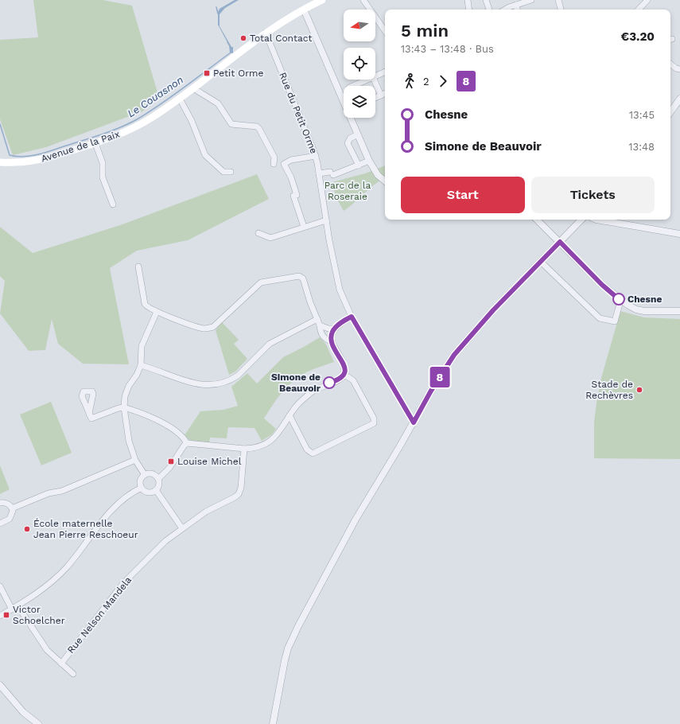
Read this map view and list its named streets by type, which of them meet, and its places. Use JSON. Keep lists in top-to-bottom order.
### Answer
{
  "streets": {
    "main road": ["Avenue de la Paix"],
    "street": ["Rue du Petit Orme", "Rue Nelson Mandela"]
  },
  "crossings": [
    ["Rue du Petit Orme", "Avenue de la Paix"]
  ],
  "water": ["Le Couasnon"],
  "parks": ["Parc de la Roseraie"],
  "places": {
    "other": [
      "Total Contact",
      "Chesne",
      "Simone de Beauvoir",
      "Stade de Rechèvres",
      "École maternelle Jean Pierre Reschoeur"
    ],
    "transit": ["Petit Orme", "Louise Michel", "Victor Schoelcher"]
  },
  "lines": ["bus line 8"],
  "north": "left",
  "page": {
    "on_map": "8",
    "heading": ["5 min", "13:43 – 13:48 · Bus", "€3.20"],
    "legs": ["2", "8"],
    "list": [
      {
        "name": "Chesne",
        "value": "13:45"
      },
      {
        "name": "Simone de Beauvoir",
        "value": "13:48"
      }
    ],
    "buttons": ["Start", "Tickets"]
  }
}
